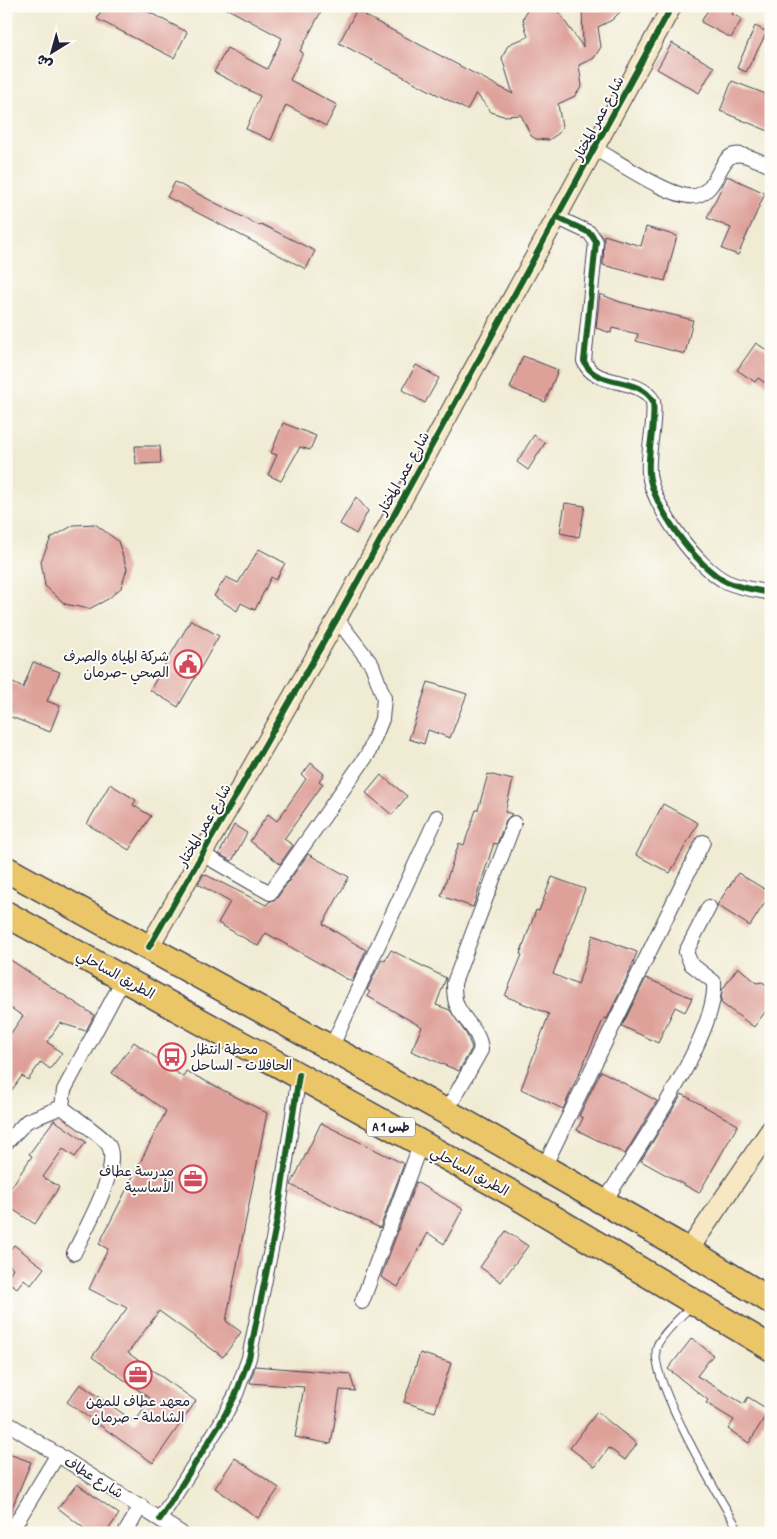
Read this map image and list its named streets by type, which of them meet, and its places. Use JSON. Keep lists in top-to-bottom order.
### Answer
{
  "streets": {
    "highway": ["الطريق الساحلي", "A 1 طس"],
    "street": ["شارع عمر المختار", "شارع عطاف"]
  },
  "crossings": [
    ["شارع عمر المختار", "A 1 طس"]
  ],
  "places": {
    "public building": ["شركة المياه والصرف الصحي -صرمان"],
    "bus stop": ["محطة انتظار الحافلات - الساحل"],
    "office": ["مدرسة عطاف الأساسية", "معهد عطاف للمهن الشاملة - صرمان"]
  },
  "north": "bottom left"
}
